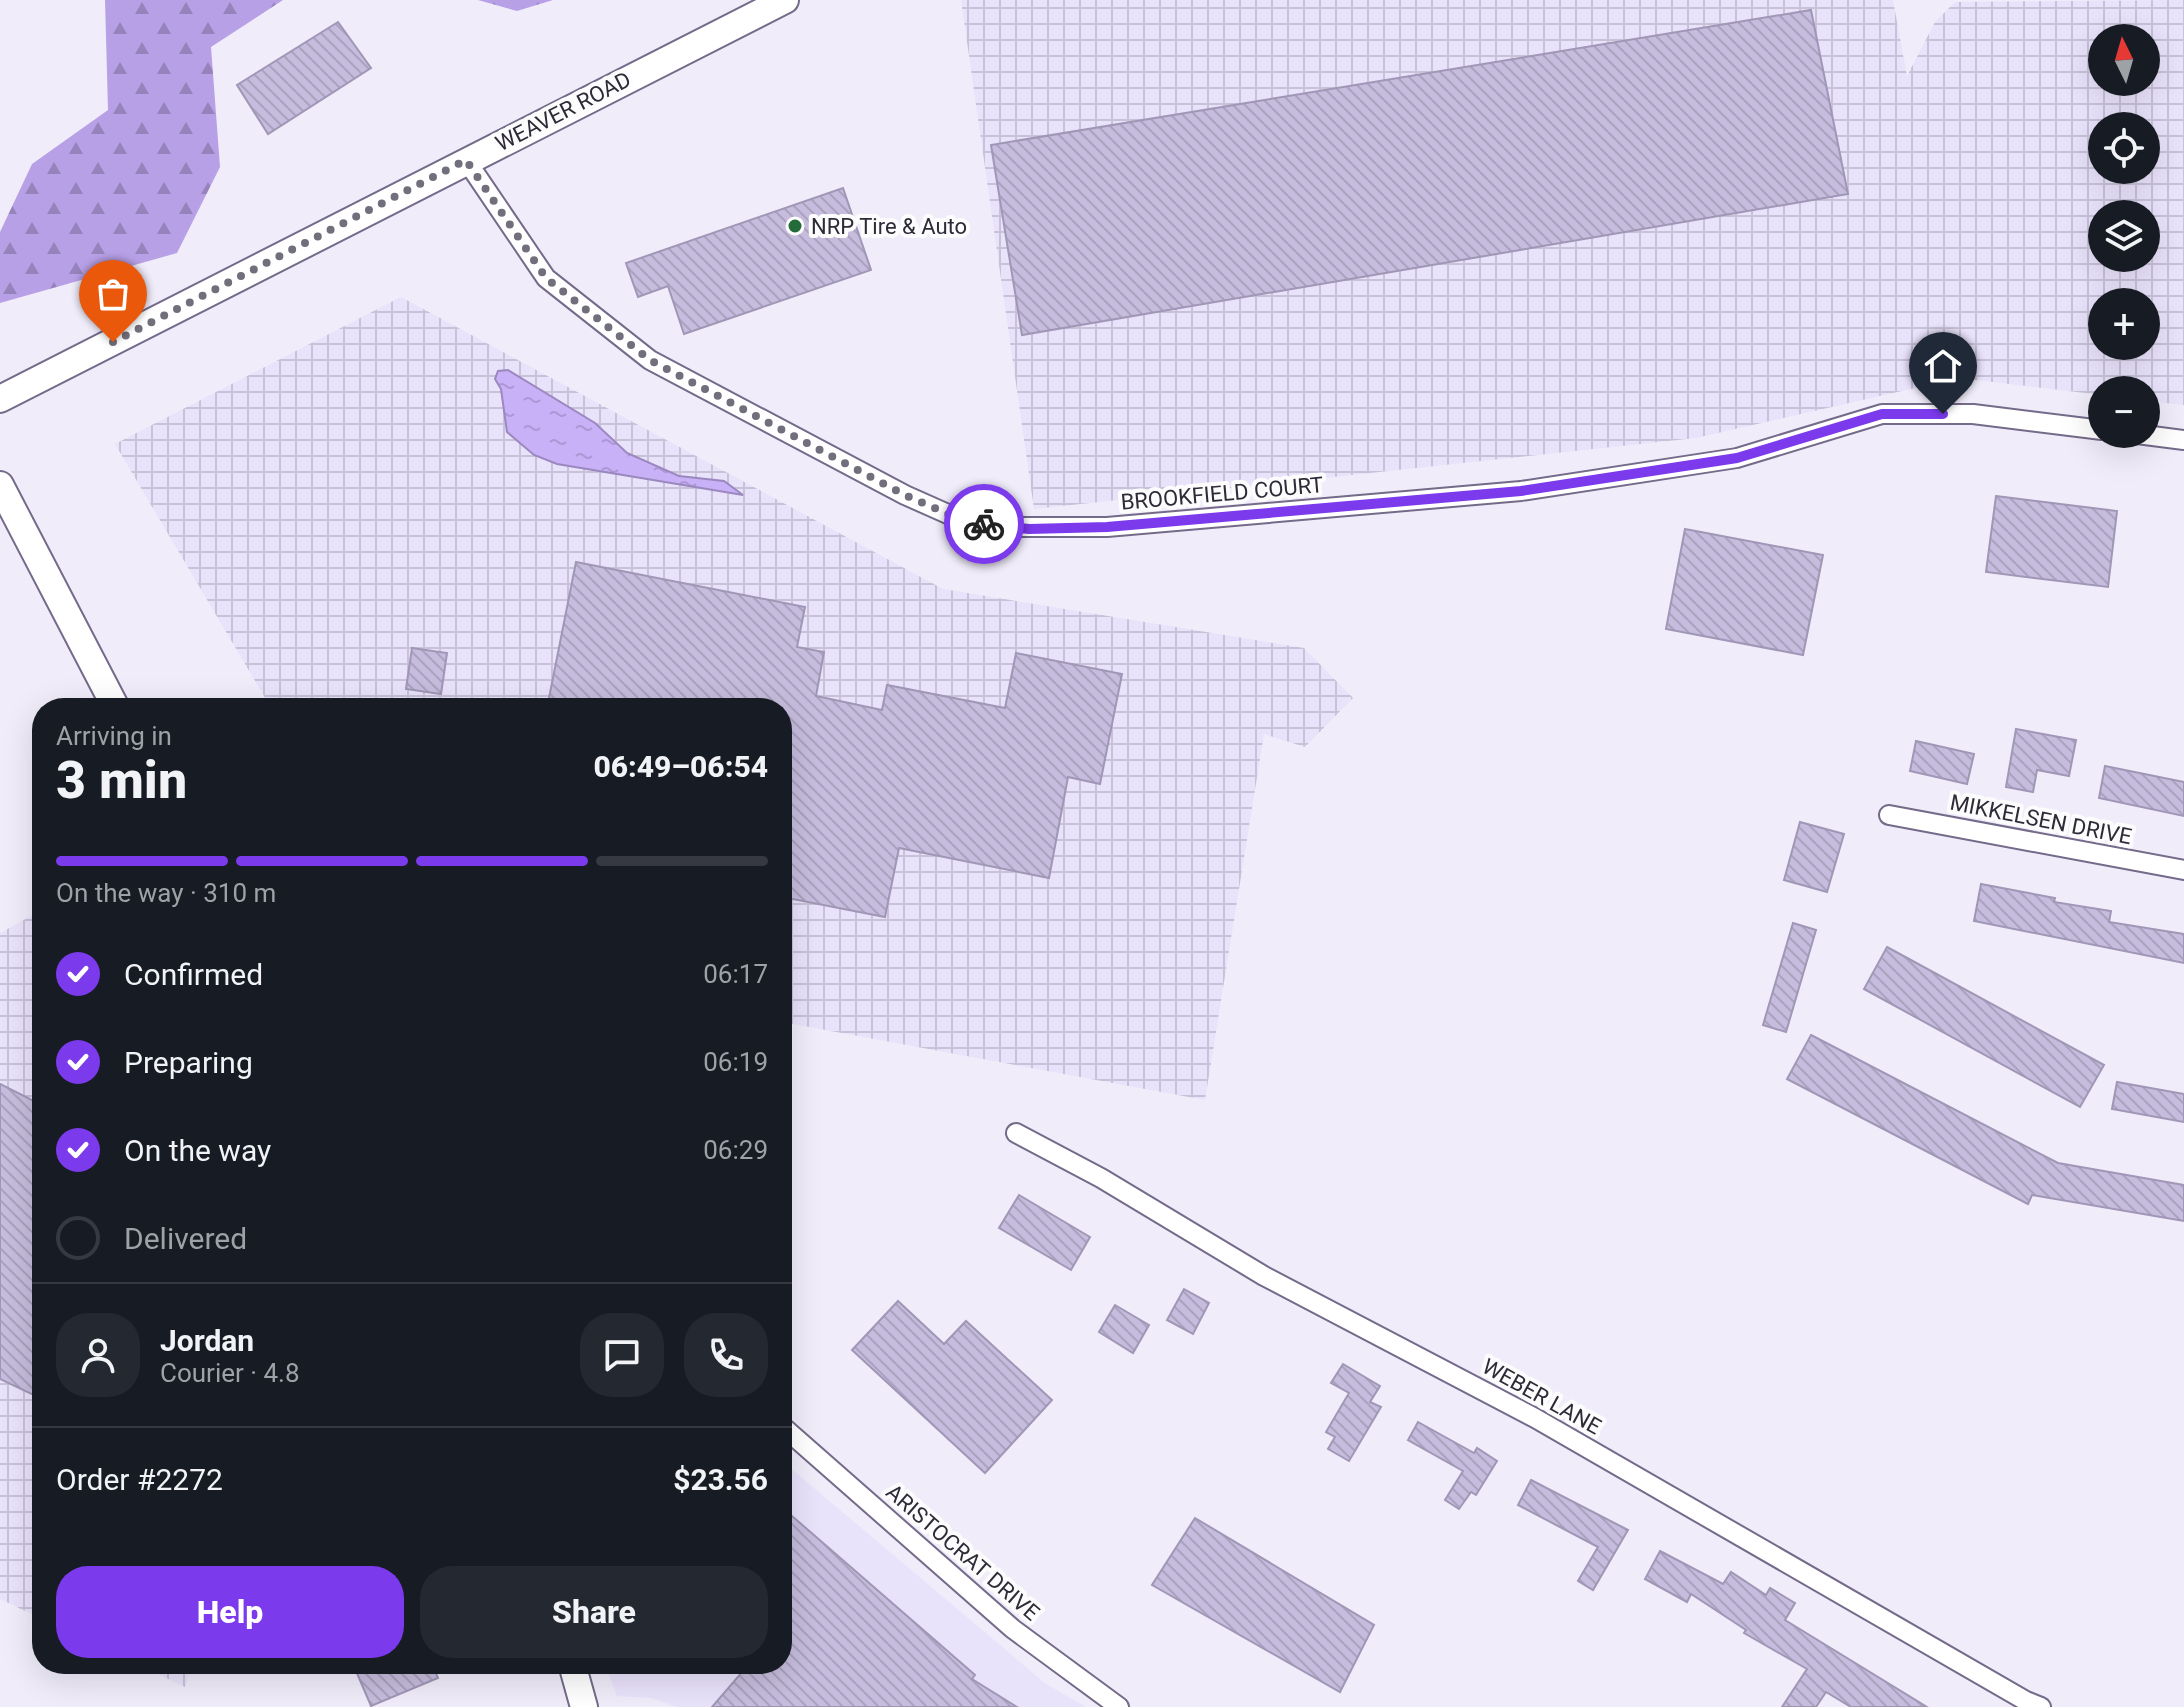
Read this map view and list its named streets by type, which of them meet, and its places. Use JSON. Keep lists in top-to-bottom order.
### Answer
{
  "streets": {
    "main road": ["WEAVER ROAD"],
    "street": [
      "BROOKFIELD COURT",
      "MIKKELSEN DRIVE",
      "WEBER LANE",
      "ARISTOCRAT DRIVE"
    ]
  },
  "crossings": [
    ["WEAVER ROAD", "BROOKFIELD COURT"]
  ],
  "places": ["NRP Tire & Auto"],
  "north": "top",
  "page": {
    "map_buttons": ["+", "−"],
    "heading": ["3 min", "Arriving in", "06:49–06:54"],
    "panel": [
      "Jordan",
      "Courier · 4.8",
      "Order #2272",
      "$23.56"
    ],
    "bar": "On the way · 310 m",
    "list": [
      ["Confirmed", "06:17"],
      ["Preparing", "06:19"],
      ["On the way", "06:29"],
      "Delivered"
    ],
    "buttons": ["Help", "Share"]
  }
}
